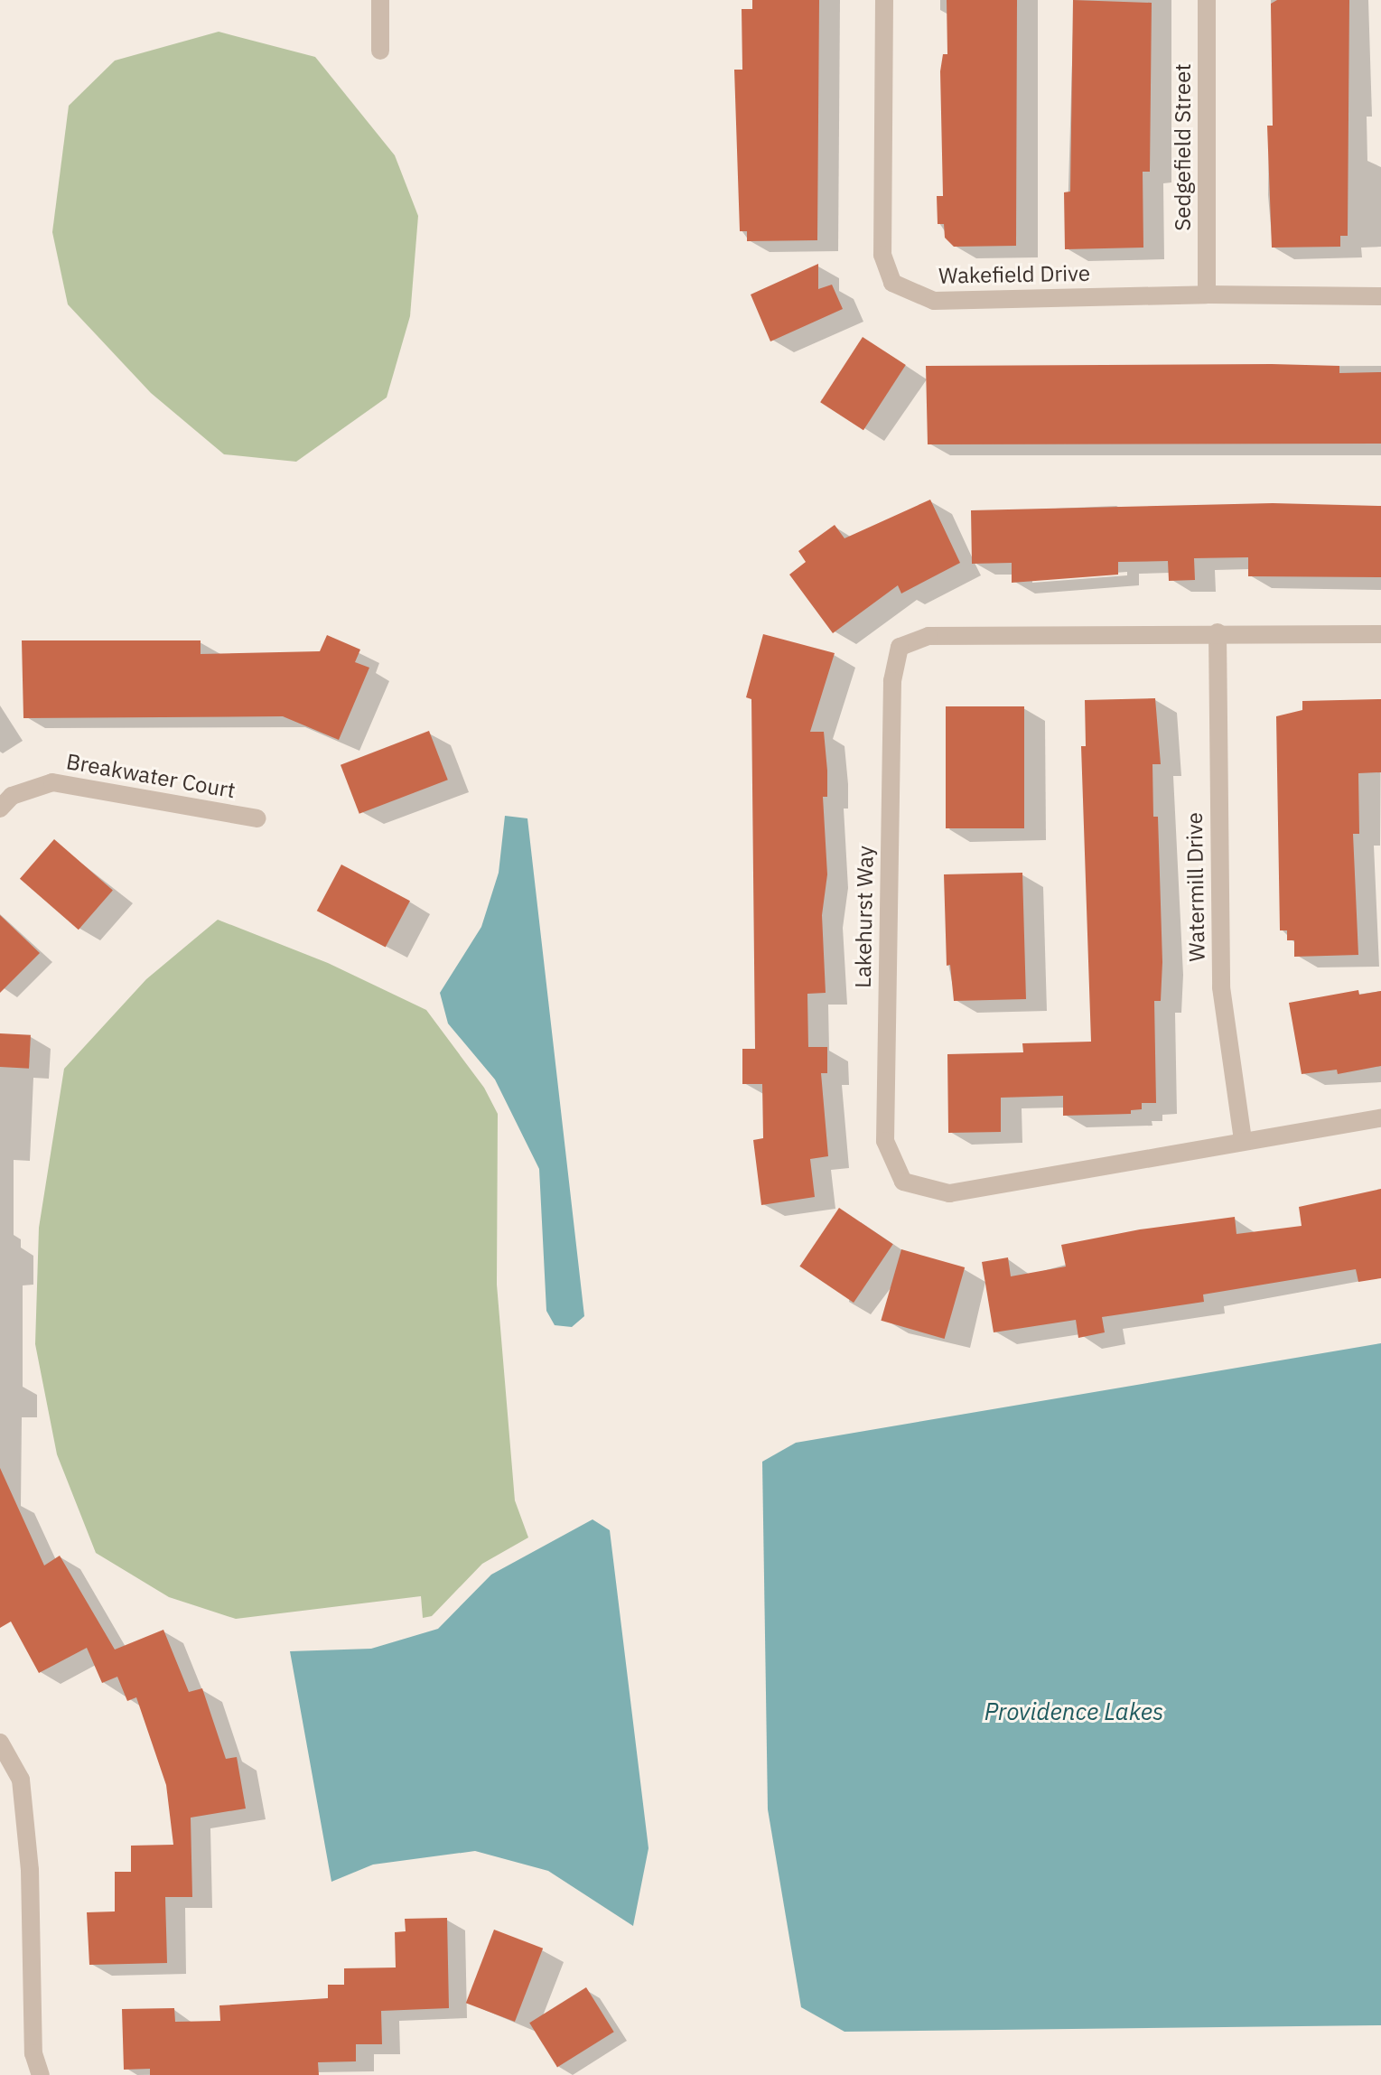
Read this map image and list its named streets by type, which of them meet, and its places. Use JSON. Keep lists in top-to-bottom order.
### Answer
{
  "streets": {
    "street": [
      "Sedgefield Street",
      "Wakefield Drive",
      "Breakwater Court",
      "Watermill Drive",
      "Lakehurst Way"
    ]
  },
  "crossings": [
    ["Sedgefield Street", "Wakefield Drive"],
    ["Watermill Drive", "Lakehurst Way"]
  ],
  "water": ["Providence Lakes"]
}
